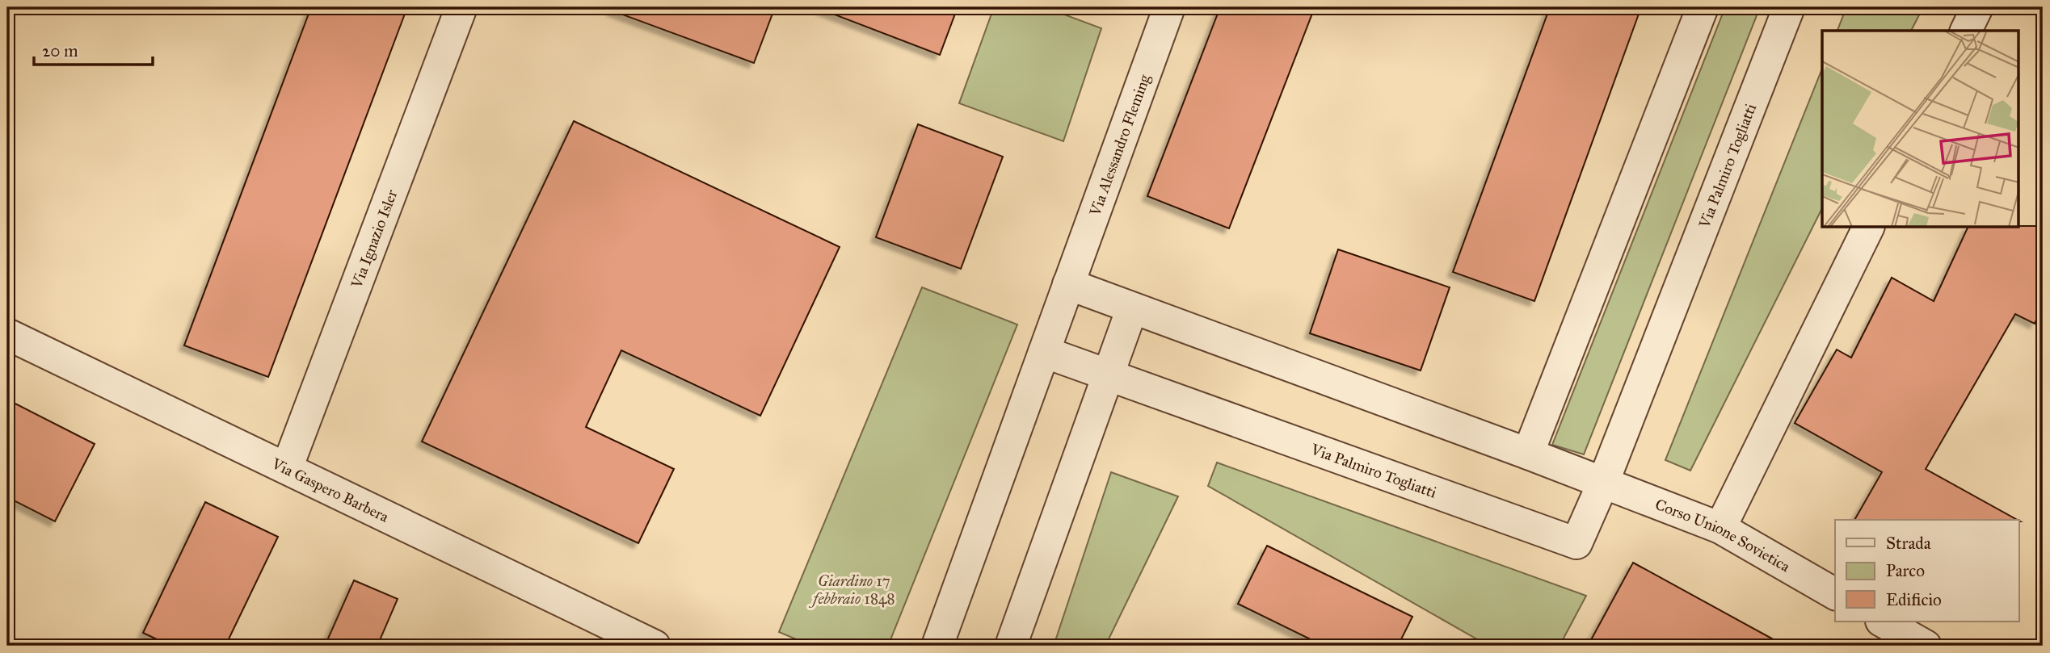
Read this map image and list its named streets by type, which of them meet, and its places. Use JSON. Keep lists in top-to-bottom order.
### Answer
{
  "streets": {
    "street": [
      "Via Alessandro Fleming",
      "Via Palmiro Togliatti",
      "Via Ignazio Isler",
      "Via Gaspero Barbera",
      "Corso Unione Sovietica"
    ]
  },
  "crossings": [
    ["Via Palmiro Togliatti", "Corso Unione Sovietica"],
    ["Via Ignazio Isler", "Via Gaspero Barbera"]
  ],
  "parks": ["Giardino 17 febbraio 1848"],
  "legend": ["Strada", "Parco", "Edificio"],
  "scale_bar": "20 m"
}
